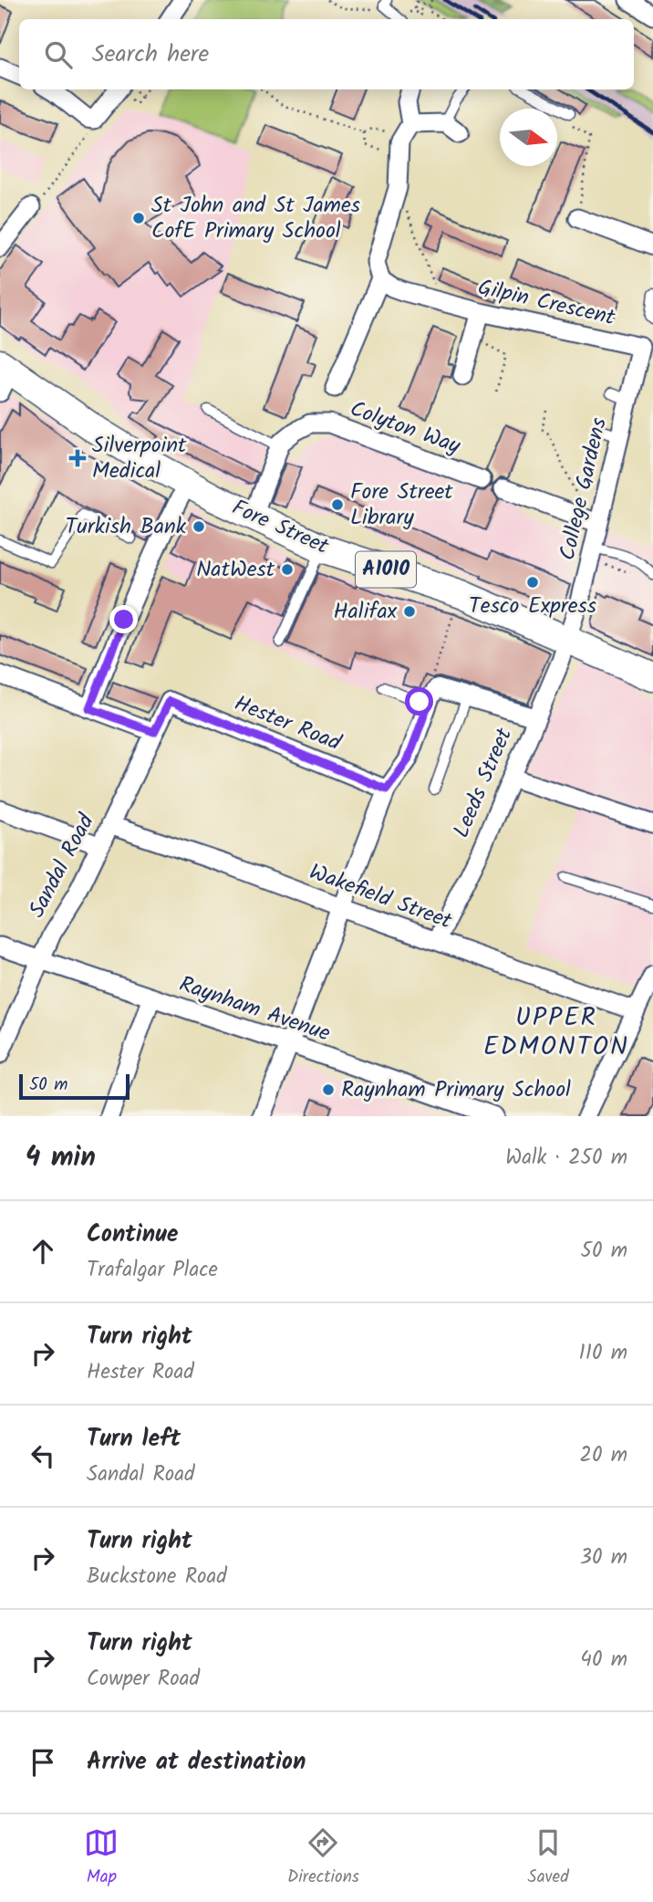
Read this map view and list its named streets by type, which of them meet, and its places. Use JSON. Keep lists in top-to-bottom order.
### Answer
{
  "streets": {
    "main road": ["Fore Street", "A1010"],
    "street": [
      "Gilpin Crescent",
      "Colyton Way",
      "College Gardens",
      "Hester Road",
      "Leeds Street",
      "Sandal Road",
      "Wakefield Street",
      "Raynham Avenue"
    ]
  },
  "crossings": [
    ["Gilpin Crescent", "College Gardens"],
    ["College Gardens", "Fore Street"],
    ["College Gardens", "Leeds Street"],
    ["Fore Street", "Leeds Street"],
    ["Hester Road", "Sandal Road"],
    ["Leeds Street", "Wakefield Street"],
    ["Sandal Road", "Wakefield Street"],
    ["Sandal Road", "Raynham Avenue"]
  ],
  "districts": ["UPPER EDMONTON"],
  "places": {
    "other": [
      "St John and St James CofE Primary School",
      "Fore Street Library",
      "Turkish Bank",
      "NatWest",
      "Tesco Express",
      "Halifax",
      "Raynham Primary School"
    ],
    "health": ["Silverpoint Medical"]
  },
  "scale_bar": "50 m",
  "north": "right",
  "page": {
    "search": "Search here",
    "scale": "50 m",
    "heading": ["4 min", "Walk · 250 m"],
    "list": [
      ["Continue", "Trafalgar Place", "50 m"],
      ["Turn right", "Hester Road", "110 m"],
      ["Turn left", "Sandal Road", "20 m"],
      ["Turn right", "Buckstone Road", "30 m"],
      ["Turn right", "Cowper Road", "40 m"],
      "Arrive at destination"
    ],
    "nav": ["Map", "Directions", "Saved"]
  }
}
